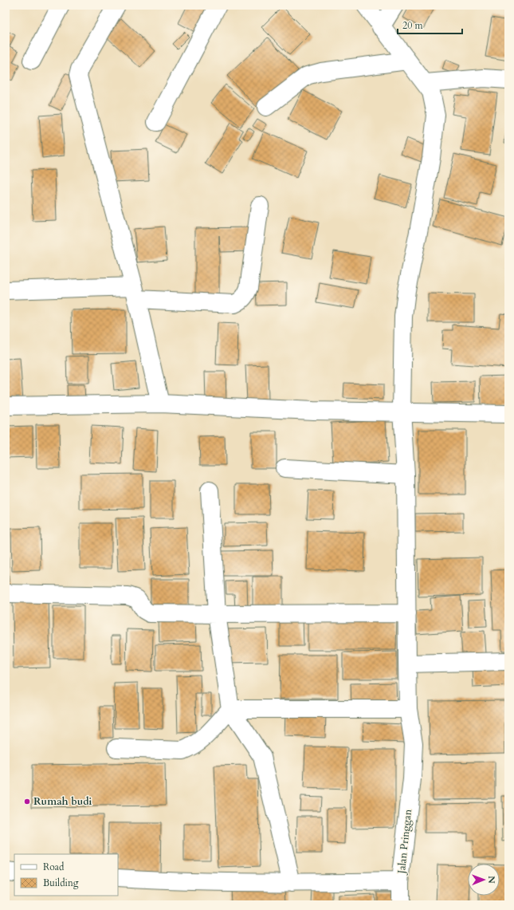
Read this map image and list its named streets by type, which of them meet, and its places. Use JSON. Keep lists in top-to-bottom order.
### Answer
{
  "streets": {
    "street": ["Jalan Pringgan"]
  },
  "places": ["Rumah budi"],
  "legend": ["Road", "Building"],
  "scale_bar": "20 m",
  "north": "right"
}
